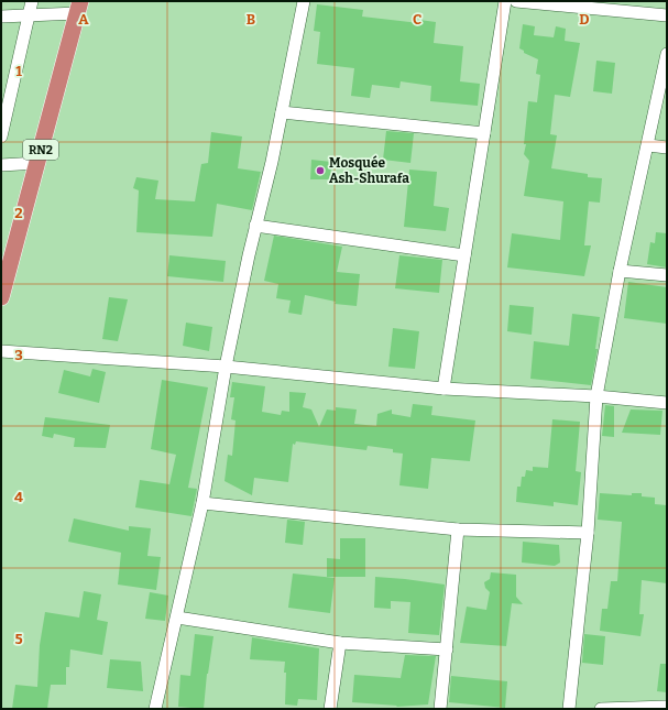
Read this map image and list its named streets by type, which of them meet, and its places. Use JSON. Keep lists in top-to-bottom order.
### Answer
{
  "streets": {
    "highway": ["RN2"]
  },
  "places": ["Mosquée Ash-Shurafa"],
  "grid": {
    "columns": [
      "A",
      "B",
      "C",
      "D"
    ],
    "rows": [
      "1",
      "2",
      "3",
      "4",
      "5"
    ]
  }
}
